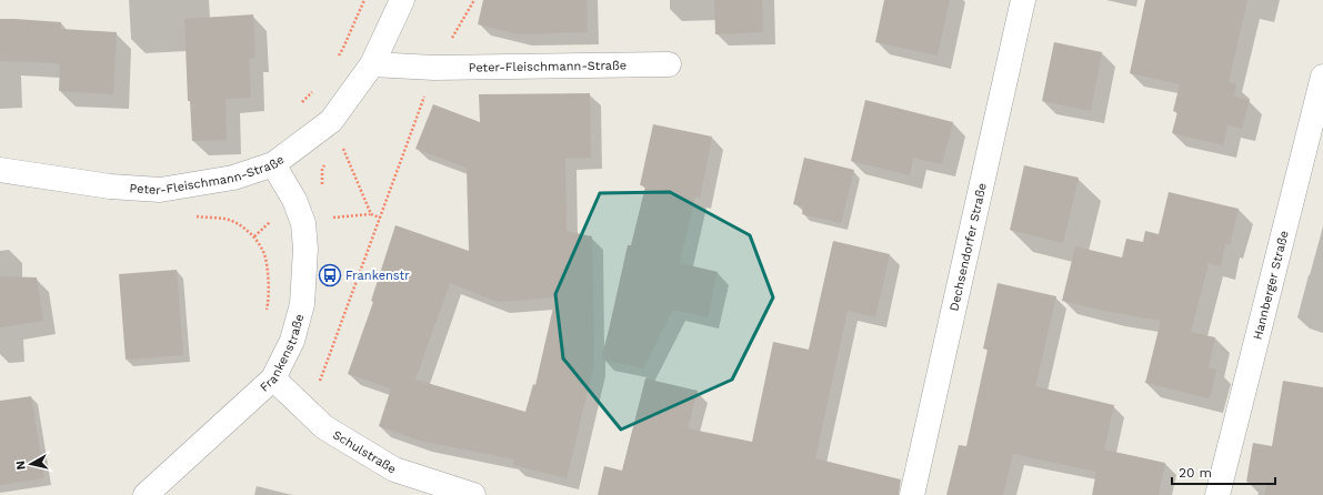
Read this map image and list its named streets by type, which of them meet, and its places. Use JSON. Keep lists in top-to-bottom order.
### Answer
{
  "streets": {
    "street": [
      "Peter-Fleischmann-Straße",
      "Dechsendorfer Straße",
      "Hannberger Straße",
      "Frankenstraße",
      "Schulstraße"
    ]
  },
  "crossings": [
    ["Peter-Fleischmann-Straße", "Frankenstraße"],
    ["Frankenstraße", "Schulstraße"]
  ],
  "places": {
    "bus stop": ["Frankenstr"]
  },
  "scale_bar": "20 m",
  "north": "left"
}
